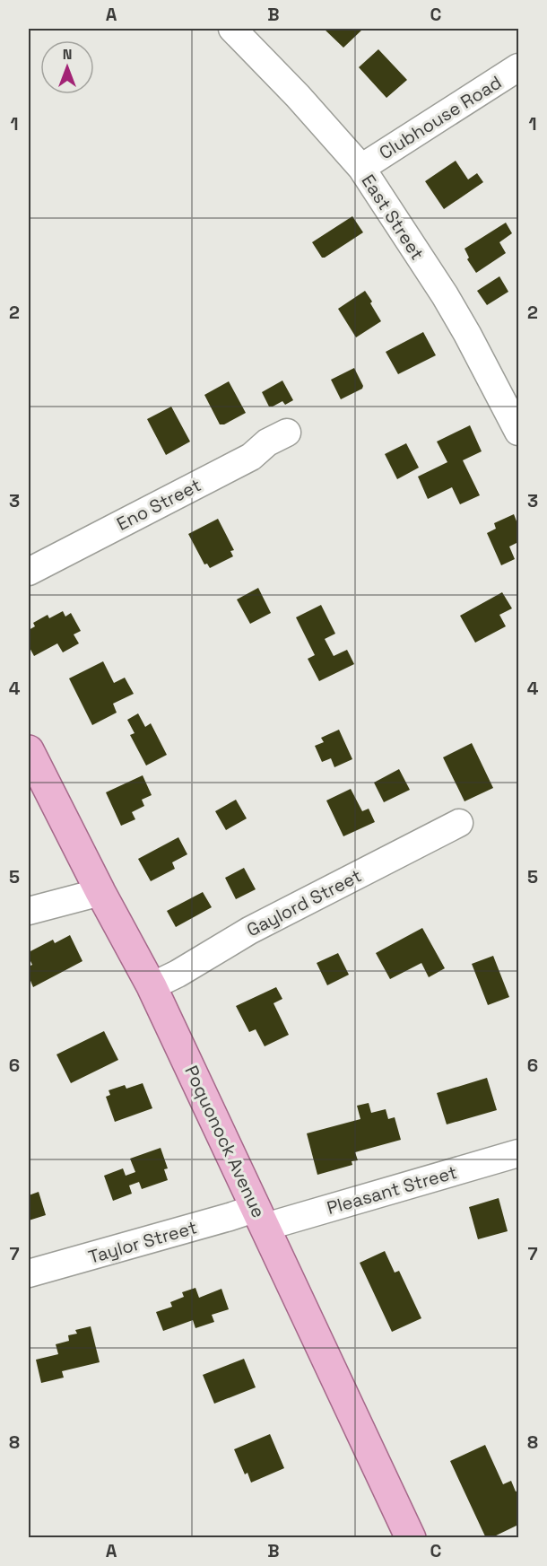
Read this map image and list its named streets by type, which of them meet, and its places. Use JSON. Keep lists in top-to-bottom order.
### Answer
{
  "streets": {
    "main road": ["Poquonock Avenue"],
    "street": [
      "Clubhouse Road",
      "East Street",
      "Eno Street",
      "Gaylord Street",
      "Pleasant Street",
      "Taylor Street"
    ]
  },
  "crossings": [
    ["Clubhouse Road", "East Street"],
    ["Gaylord Street", "Poquonock Avenue"],
    ["Poquonock Avenue", "Pleasant Street"],
    ["Poquonock Avenue", "Taylor Street"],
    ["Pleasant Street", "Taylor Street"]
  ],
  "north": "top",
  "grid": {
    "columns": ["A", "B", "C"],
    "rows": [
      "1",
      "2",
      "3",
      "4",
      "5",
      "6",
      "7",
      "8"
    ]
  }
}
